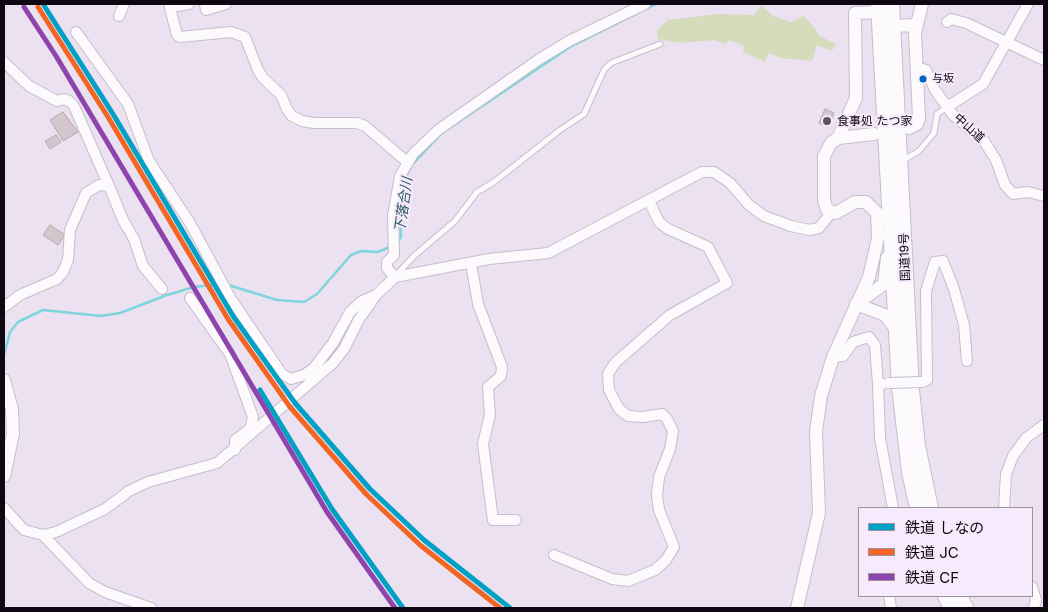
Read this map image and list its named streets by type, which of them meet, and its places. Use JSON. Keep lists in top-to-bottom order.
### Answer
{
  "streets": {
    "highway": ["国道19号"],
    "street": ["中山道"]
  },
  "water": ["下落合川"],
  "places": ["与坂", "食事処 たつ家"],
  "lines": ["rail line しなの", "rail line JC", "rail line CF"],
  "legend": ["鉄道 しなの", "鉄道 JC", "鉄道 CF"]
}
